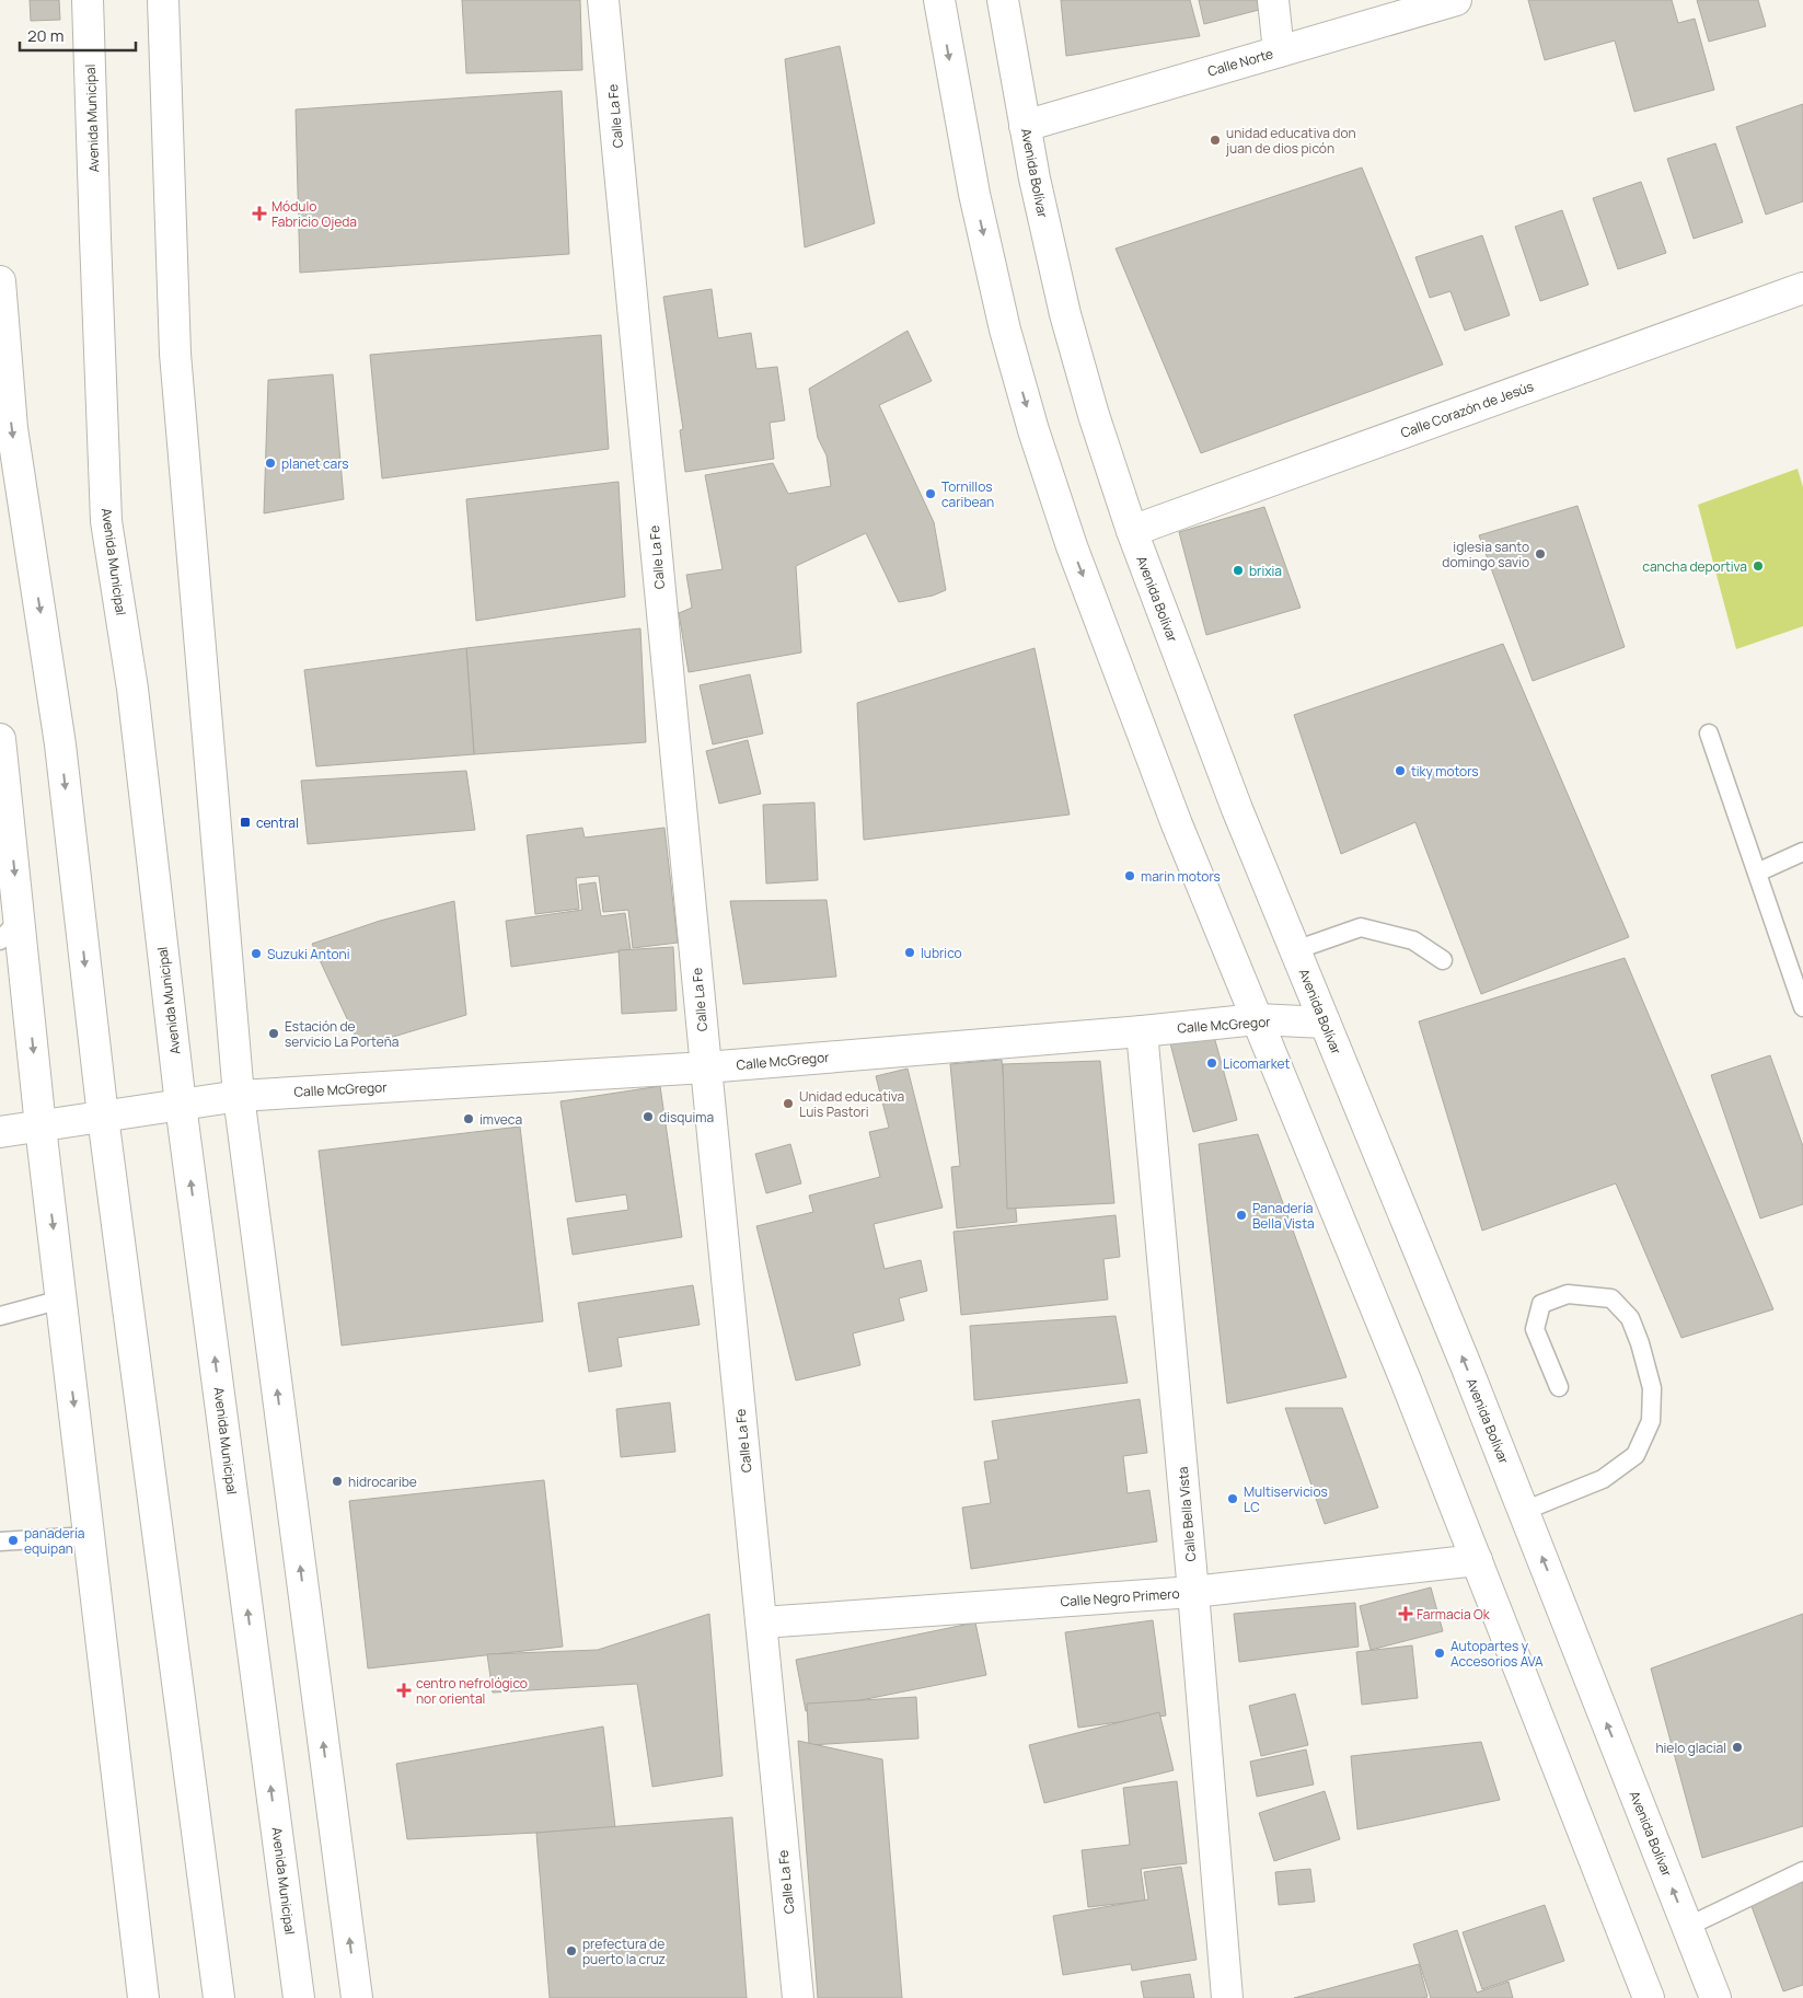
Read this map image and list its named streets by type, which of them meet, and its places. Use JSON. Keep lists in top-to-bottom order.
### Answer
{
  "streets": {
    "main road": [
      "Calle Norte",
      "Calle La Fe",
      "Avenida Municipal",
      "Avenida Bolívar",
      "Calle Corazón de Jesús",
      "Calle McGregor",
      "Calle Bella Vista",
      "Calle Negro Primero"
    ]
  },
  "crossings": [
    ["Calle Norte", "Avenida Bolívar"],
    ["Calle La Fe", "Calle McGregor"],
    ["Calle La Fe", "Calle Negro Primero"],
    ["Avenida Municipal", "Calle McGregor"],
    ["Avenida Bolívar", "Calle Corazón de Jesús"],
    ["Avenida Bolívar", "Calle McGregor"],
    ["Calle McGregor", "Calle Bella Vista"],
    ["Calle Bella Vista", "Calle Negro Primero"]
  ],
  "places": {
    "other": [
      "unidad educativa don juan de dios picón",
      "planet cars",
      "Tornillos caribean",
      "iglesia santo domingo savio",
      "cancha deportiva",
      "brixia",
      "tiky motors",
      "marin motors",
      "lubrico",
      "Suzuki Antoni",
      "Estación de servicio La Porteña",
      "Licomarket",
      "Unidad educativa Luis Pastori",
      "disquima",
      "imveca",
      "Panadería Bella Vista",
      "hidrocaribe",
      "Multiservicios LC",
      "panadería equipan",
      "Autopartes y Accesorios AVA",
      "hielo glacial",
      "prefectura de puerto la cruz"
    ],
    "health": ["Módulo Fabricio Ojeda", "Farmacia Ok", "centro nefrológico nor oriental"],
    "transit": ["central"]
  },
  "scale_bar": "20 m"
}
